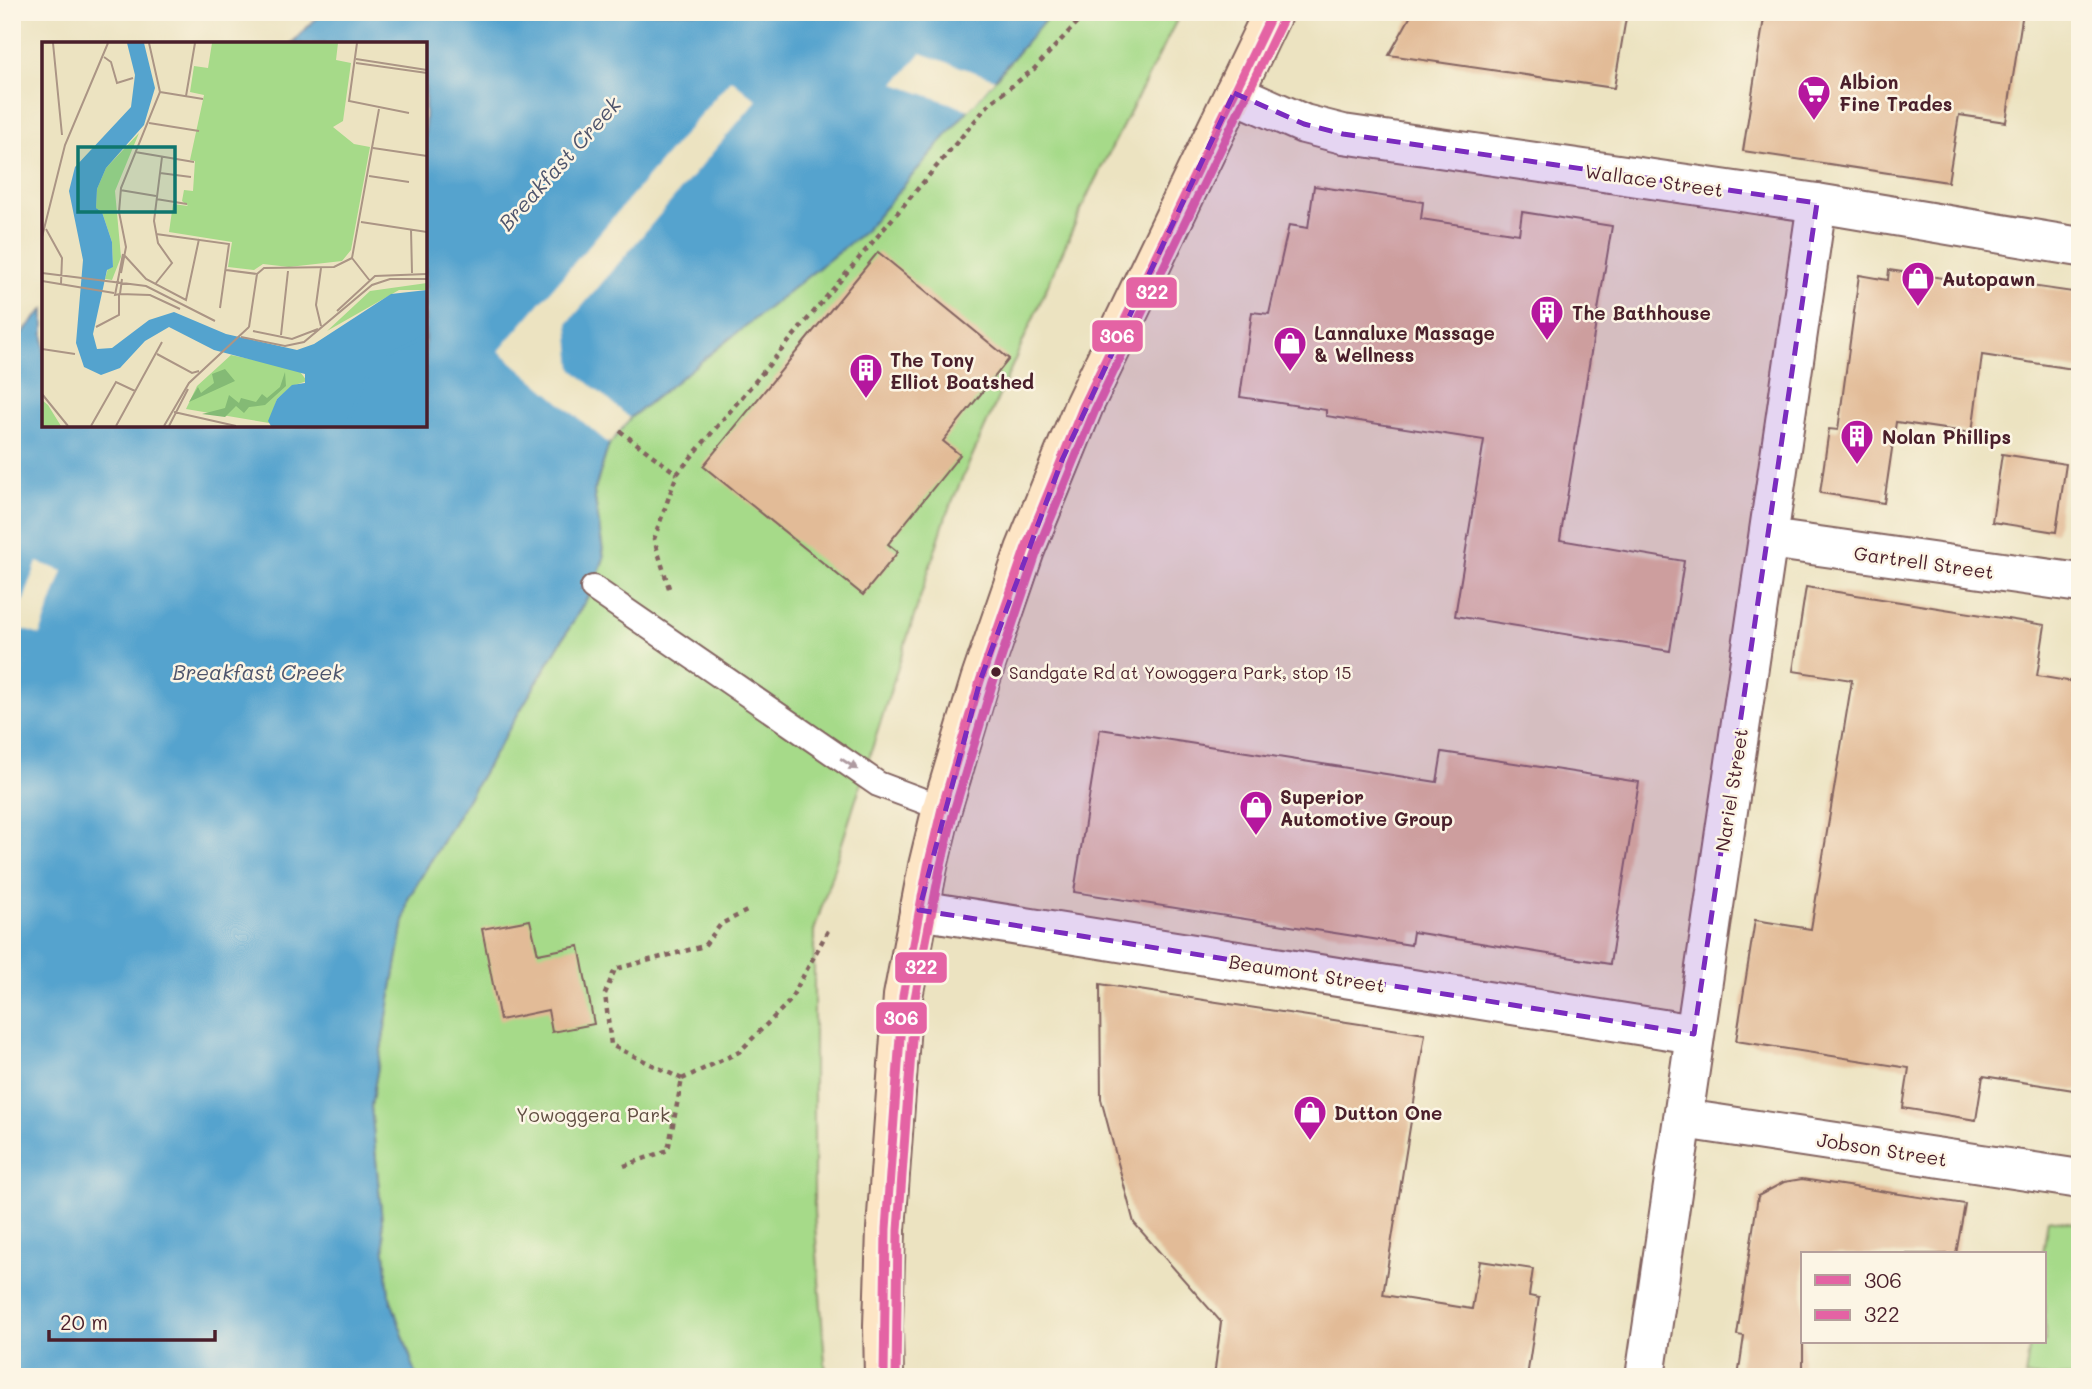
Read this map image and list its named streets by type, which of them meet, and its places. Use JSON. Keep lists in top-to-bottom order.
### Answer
{
  "streets": {
    "street": [
      "Wallace Street",
      "Gartrell Street",
      "Nariel Street",
      "Beaumont Street",
      "Jobson Street"
    ]
  },
  "crossings": [
    ["Wallace Street", "Nariel Street"],
    ["Gartrell Street", "Nariel Street"],
    ["Nariel Street", "Beaumont Street"],
    ["Nariel Street", "Jobson Street"]
  ],
  "water": ["Breakfast Creek"],
  "parks": ["Yowoggera Park"],
  "places": {
    "supermarket": ["Albion Fine Trades"],
    "shop": [
      "Autopawn",
      "Lannaluxe Massage & Wellness",
      "Superior Automotive Group",
      "Dutton One"
    ],
    "building": ["The Bathhouse", "The Tony Elliot Boatshed", "Nolan Phillips"],
    "other": ["Sandgate Rd at Yowoggera Park, stop 15"]
  },
  "lines": ["transit line 306", "transit line 322"],
  "legend": ["306", "322"],
  "scale_bar": "20 m"
}
